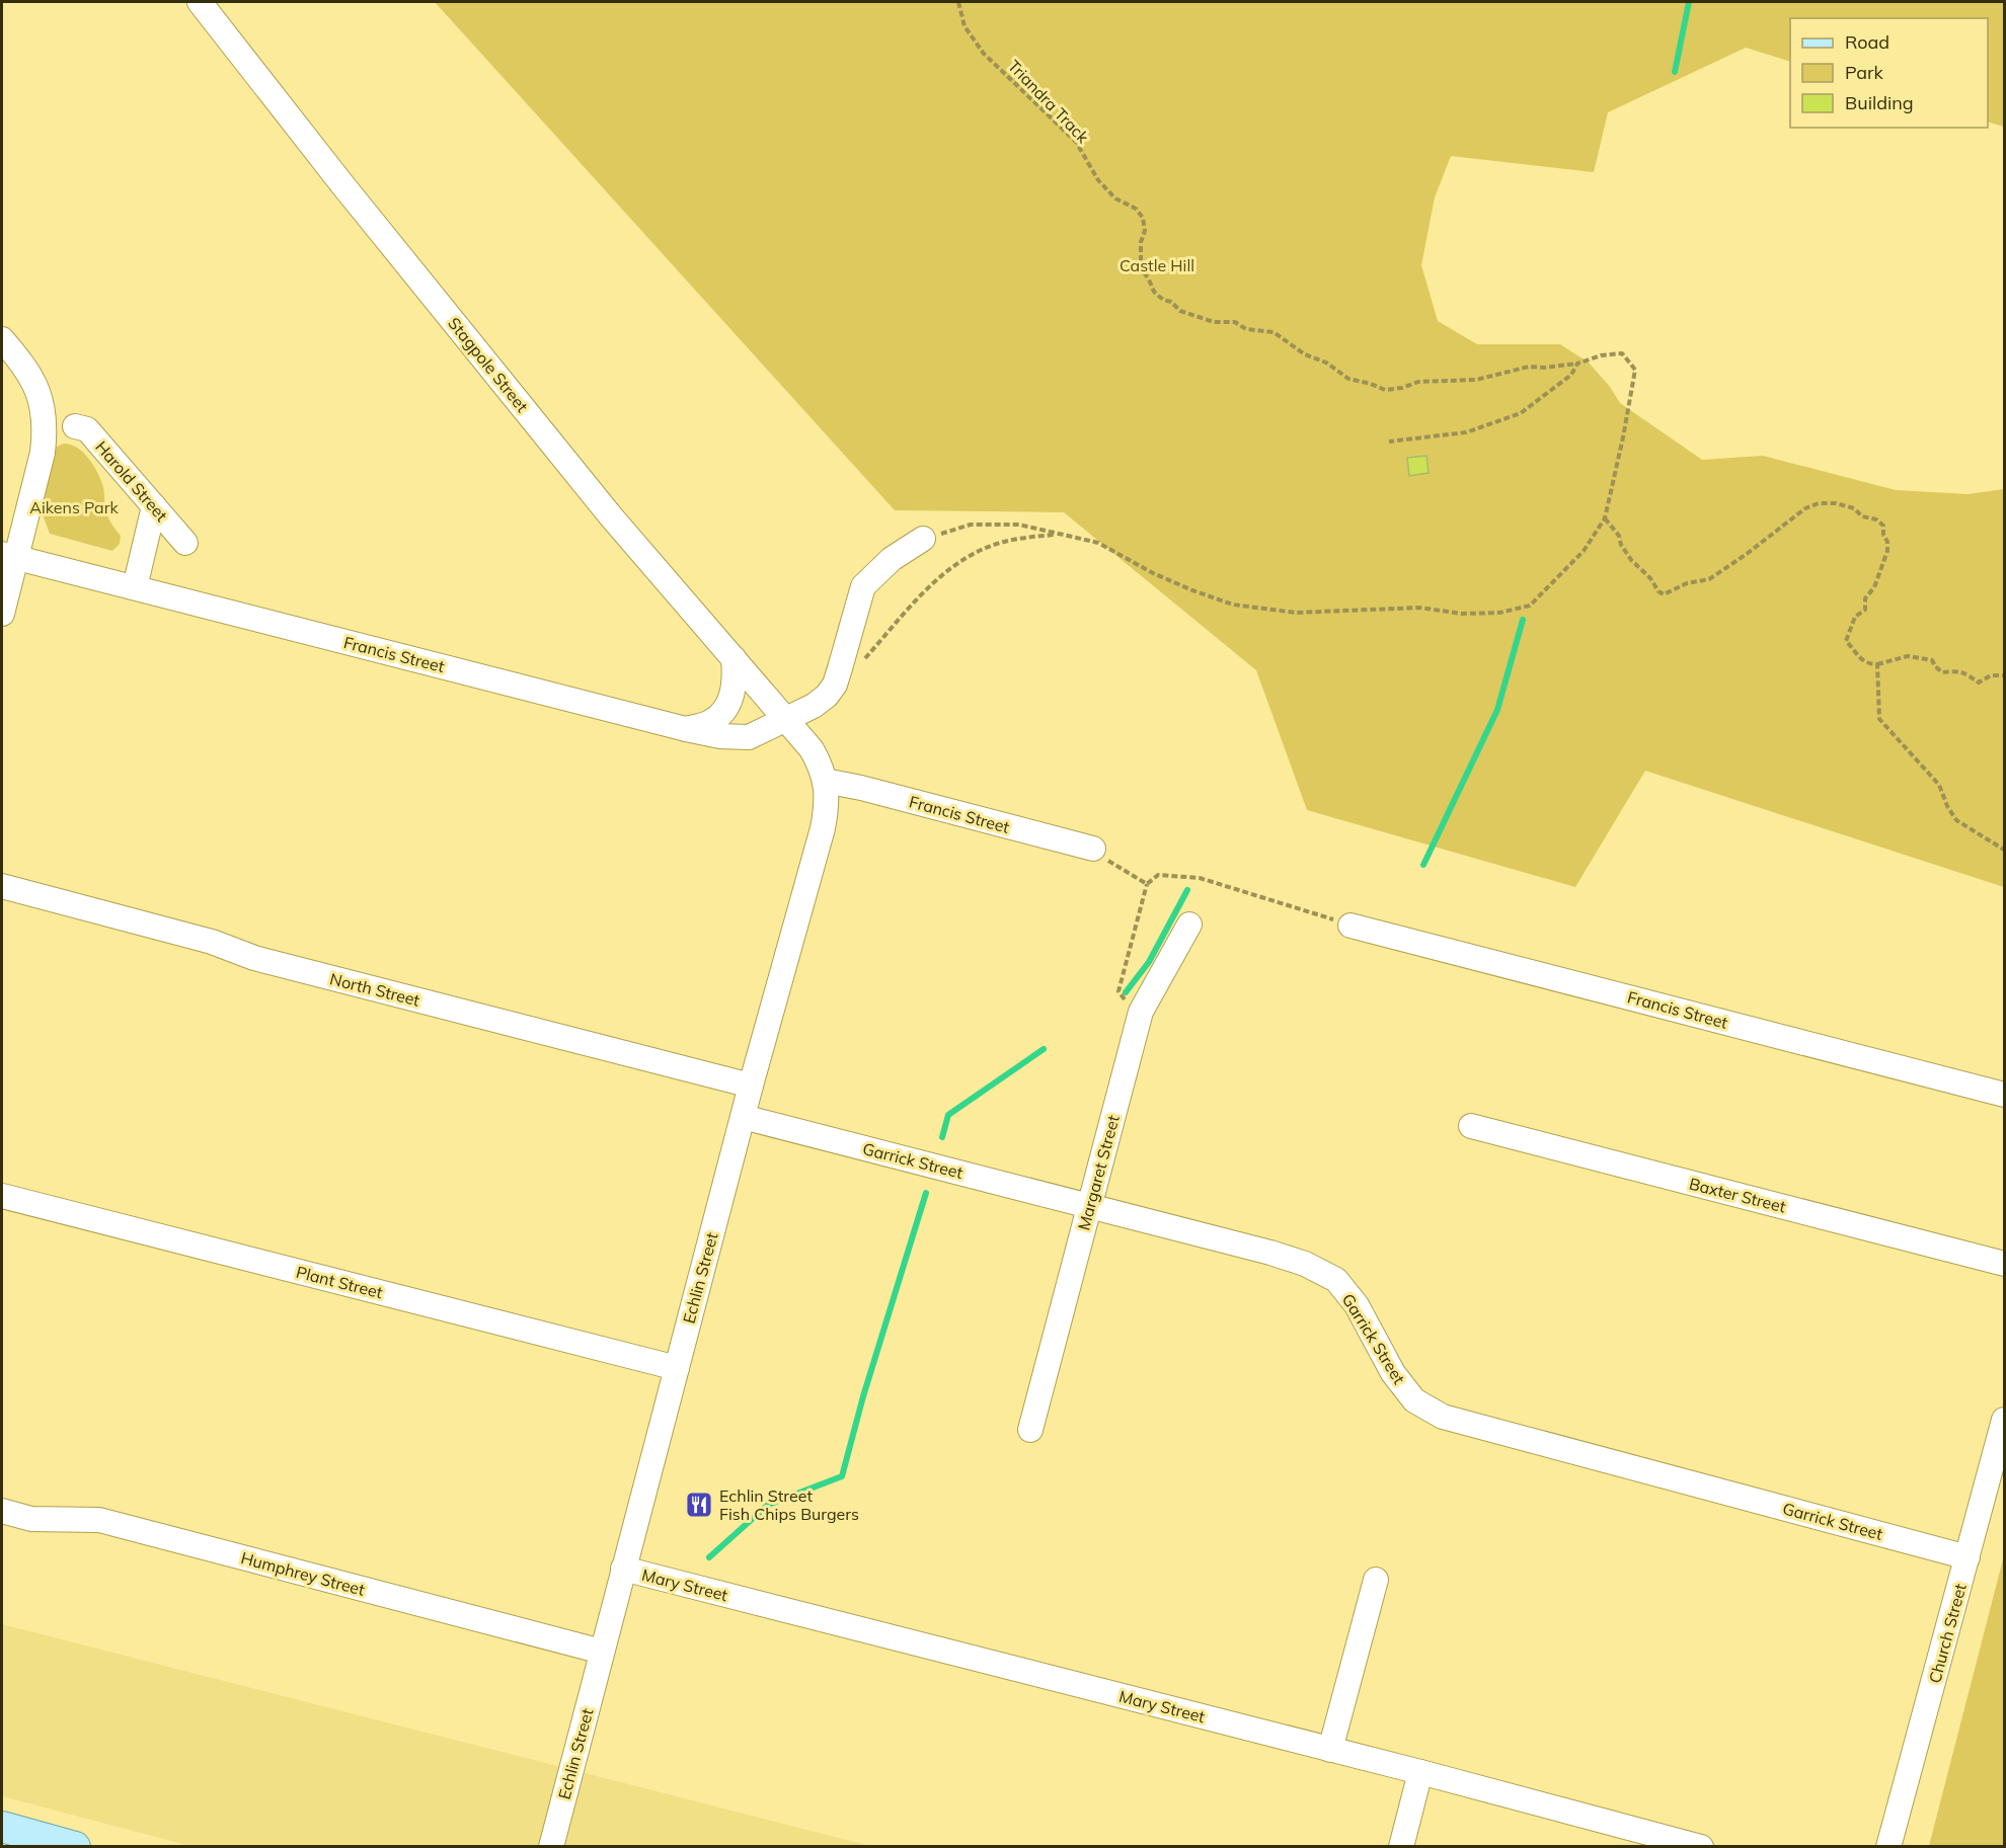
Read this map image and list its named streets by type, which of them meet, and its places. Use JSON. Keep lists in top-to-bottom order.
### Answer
{
  "streets": {
    "street": [
      "Stagpole Street",
      "Harold Street",
      "Francis Street",
      "North Street",
      "Garrick Street",
      "Margaret Street",
      "Baxter Street",
      "Echlin Street",
      "Plant Street",
      "Humphrey Street",
      "Mary Street",
      "Church Street"
    ],
    "path": ["Triandra Track"]
  },
  "crossings": [
    ["Stagpole Street", "Francis Street"],
    ["Stagpole Street", "Echlin Street"],
    ["Francis Street", "Echlin Street"],
    ["North Street", "Echlin Street"],
    ["Garrick Street", "Margaret Street"],
    ["Garrick Street", "Echlin Street"],
    ["Garrick Street", "Church Street"],
    ["Echlin Street", "Plant Street"],
    ["Echlin Street", "Humphrey Street"],
    ["Echlin Street", "Mary Street"]
  ],
  "parks": ["Castle Hill", "Aikens Park"],
  "places": {
    "restaurant": ["Echlin Street Fish Chips Burgers"]
  },
  "legend": ["Road", "Park", "Building"]
}
